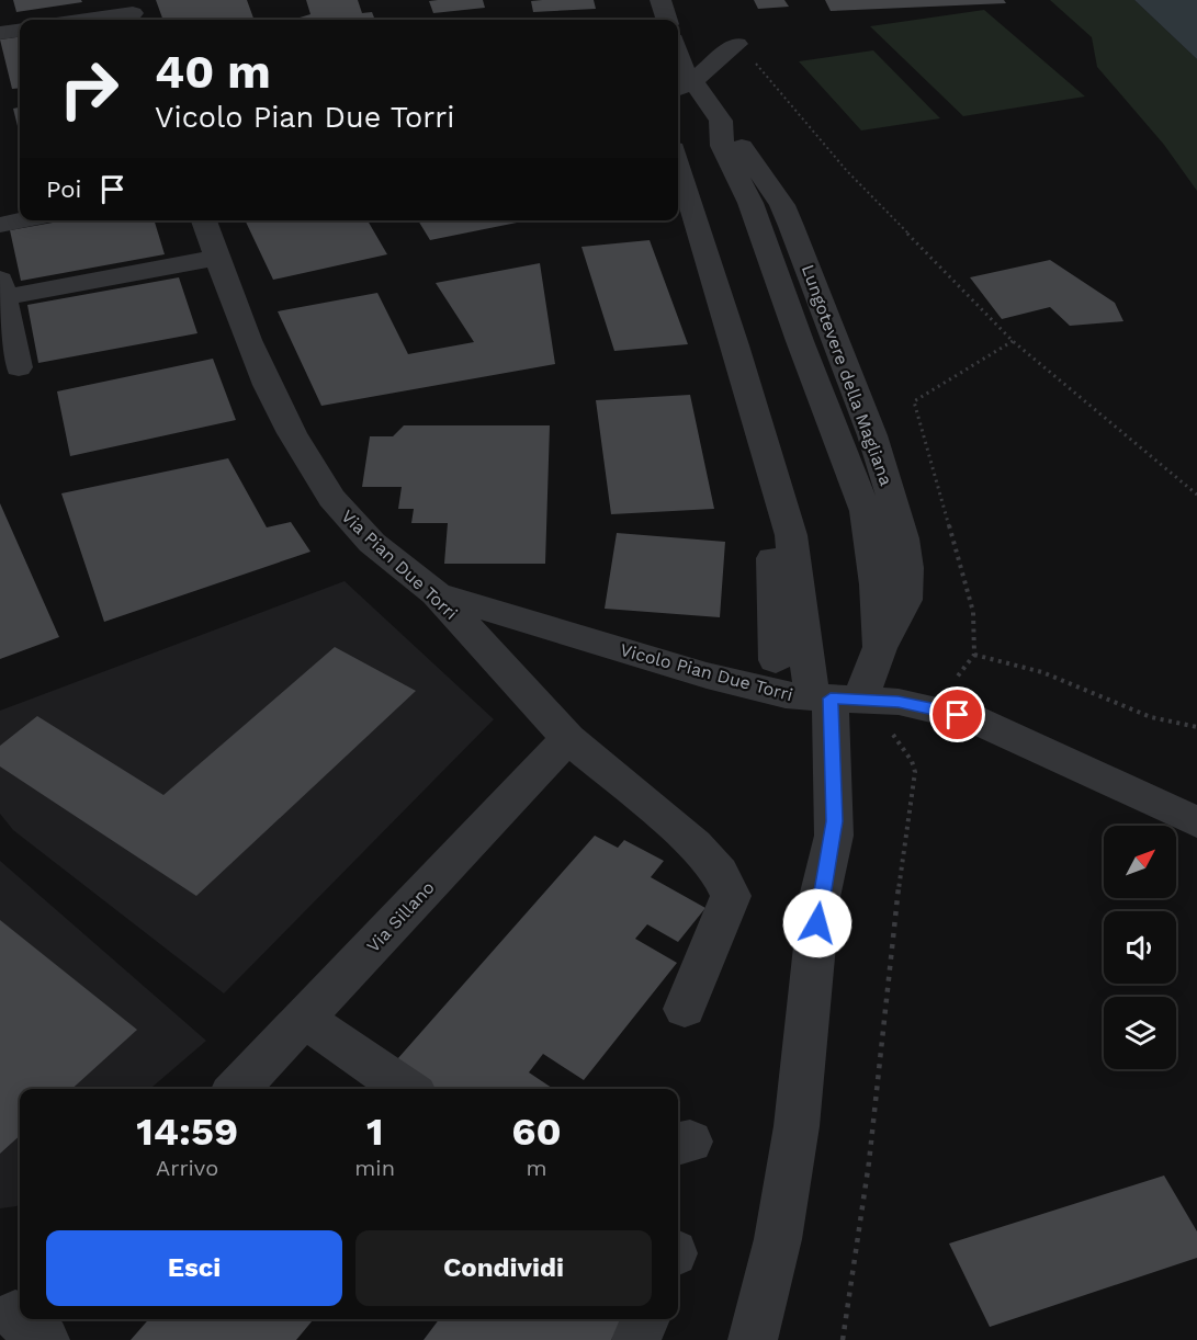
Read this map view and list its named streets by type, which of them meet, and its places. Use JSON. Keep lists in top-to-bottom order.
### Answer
{
  "streets": {
    "street": [
      "Lungotevere della Magliana",
      "Via Pian Due Torri",
      "Vicolo Pian Due Torri",
      "Via Sillano"
    ]
  },
  "crossings": [
    ["Lungotevere della Magliana", "Vicolo Pian Due Torri"],
    ["Via Pian Due Torri", "Vicolo Pian Due Torri"],
    ["Via Pian Due Torri", "Via Sillano"]
  ],
  "north": "top right",
  "page": {
    "turn": ["40 m", "Vicolo Pian Due Torri"],
    "then": "Poi",
    "eta": [
      "14:59",
      "Arrivo",
      "1",
      "min",
      "60",
      "m"
    ],
    "buttons": ["Esci", "Condividi"]
  }
}
